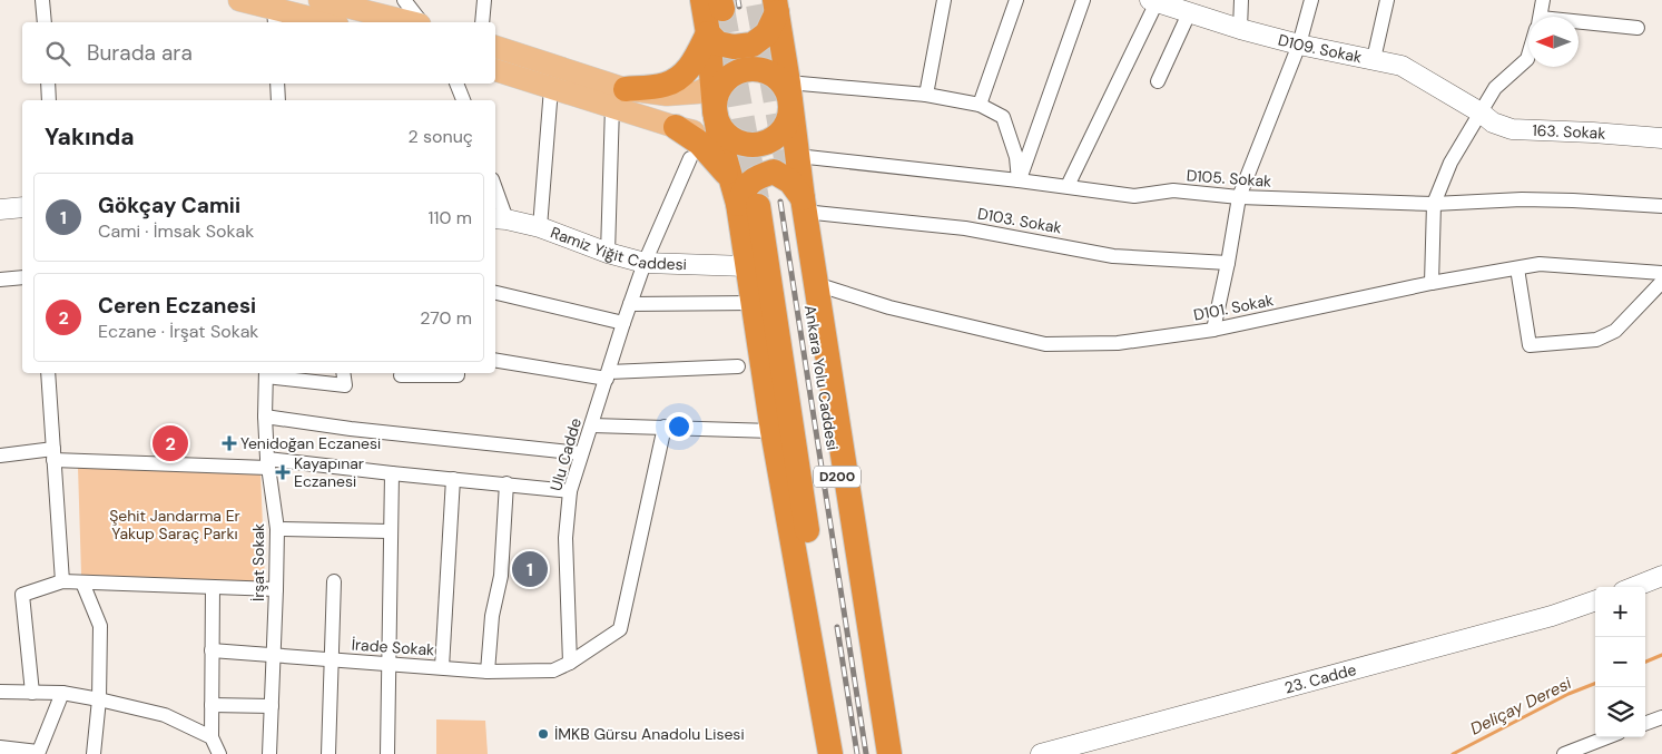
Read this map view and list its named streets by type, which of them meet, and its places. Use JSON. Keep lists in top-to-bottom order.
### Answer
{
  "streets": {
    "highway": ["Ankara Yolu Caddesi", "D200"],
    "main road": [
      "D109. Sokak",
      "163. Sokak",
      "Ramiz Yiğit Caddesi",
      "23. Cadde"
    ],
    "street": [
      "D105. Sokak",
      "D103. Sokak",
      "D101. Sokak",
      "Ulu Cadde",
      "İrşat Sokak",
      "İrade Sokak"
    ]
  },
  "crossings": [
    ["D109. Sokak", "163. Sokak"],
    ["D103. Sokak", "Ankara Yolu Caddesi"],
    ["Ramiz Yiğit Caddesi", "Ulu Cadde"],
    ["Ulu Cadde", "İrade Sokak"],
    ["İrşat Sokak", "İrade Sokak"]
  ],
  "water": ["Deliçay Deresi"],
  "parks": ["Şehit Jandarma Er Yakup Saraç Parkı"],
  "places": {
    "health": ["Yenidoğan Eczanesi", "Kayapınar Eczanesi"],
    "other": ["İMKB Gürsu Anadolu Lisesi"]
  },
  "north": "left",
  "page": {
    "search": "Burada ara",
    "heading": ["Yakında", "2 sonuç"],
    "list": [
      {
        "mark": "1",
        "name": "Gökçay Camii",
        "note": "Cami · İmsak Sokak",
        "value": "110 m"
      },
      {
        "mark": "2",
        "name": "Ceren Eczanesi",
        "note": "Eczane · İrşat Sokak",
        "value": "270 m"
      }
    ],
    "pins": ["2", "1"],
    "map_buttons": ["+", "−"]
  }
}
